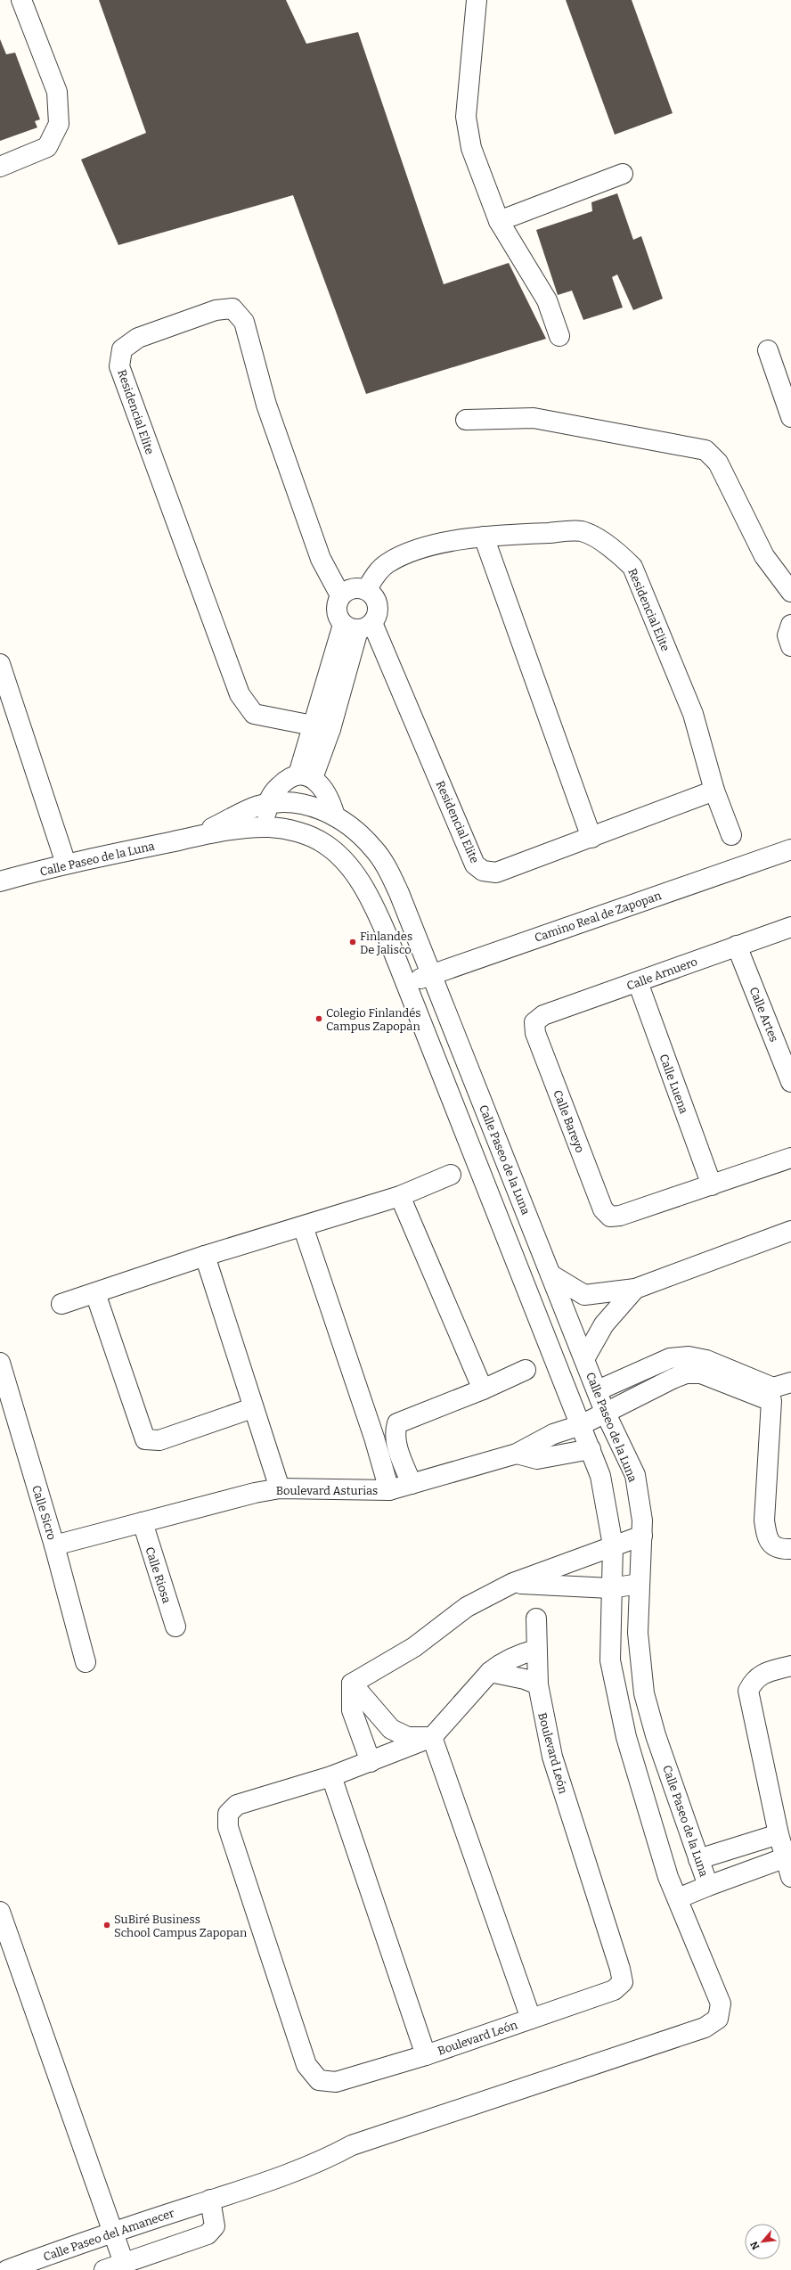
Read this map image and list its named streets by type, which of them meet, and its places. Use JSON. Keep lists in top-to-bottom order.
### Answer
{
  "streets": {
    "street": [
      "Residencial Elite",
      "Calle Paseo de la Luna",
      "Camino Real de Zapopan",
      "Calle Arnuero",
      "Calle Artes",
      "Calle Luena",
      "Calle Bareyo",
      "Boulevard Asturias",
      "Calle Sicro",
      "Calle Riosa",
      "Boulevard León",
      "Calle Paseo del Amanecer"
    ]
  },
  "crossings": [
    ["Calle Paseo de la Luna", "Camino Real de Zapopan"],
    ["Calle Paseo de la Luna", "Boulevard Asturias"],
    ["Calle Paseo de la Luna", "Calle Paseo del Amanecer"],
    ["Calle Arnuero", "Calle Artes"],
    ["Calle Arnuero", "Calle Luena"],
    ["Calle Arnuero", "Calle Bareyo"],
    ["Calle Luena", "Calle Bareyo"],
    ["Boulevard Asturias", "Calle Sicro"],
    ["Boulevard Asturias", "Calle Riosa"]
  ],
  "places": ["Finlandes De Jalisco", "Colegio Finlandés Campus Zapopan", "SuBiré Business School Campus Zapopan"],
  "north": "bottom left"
}
